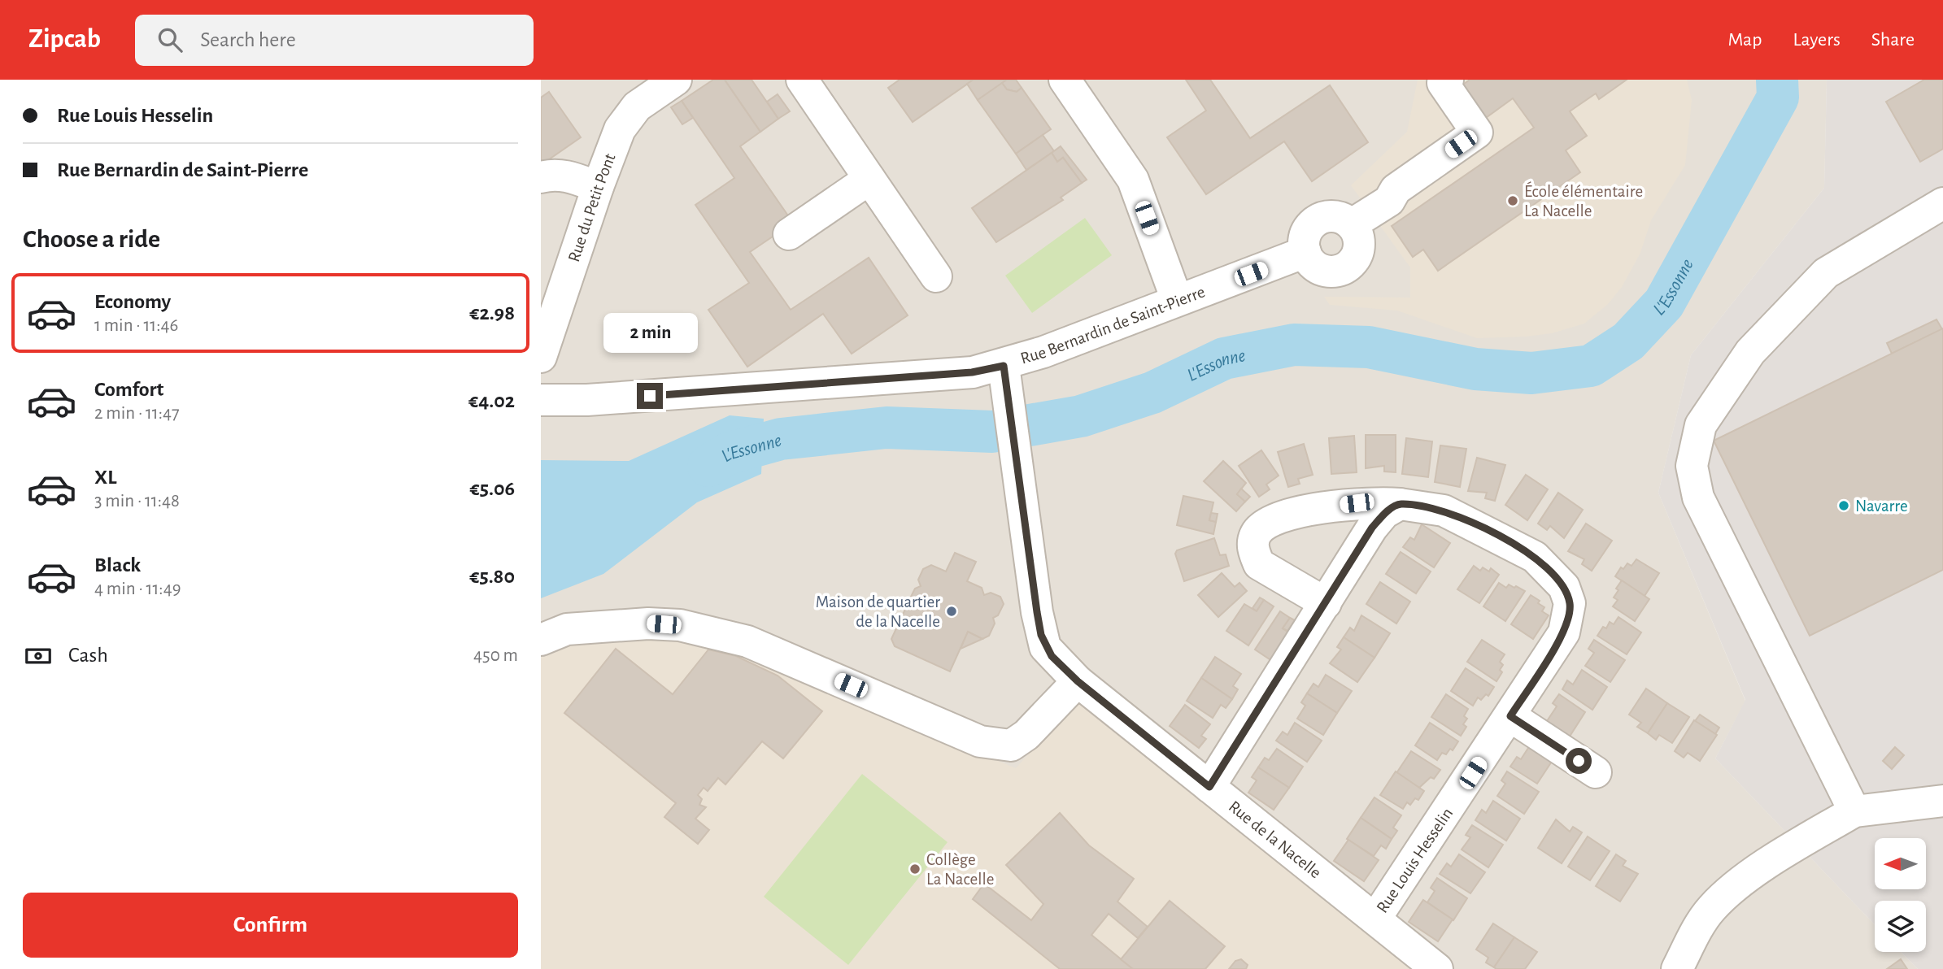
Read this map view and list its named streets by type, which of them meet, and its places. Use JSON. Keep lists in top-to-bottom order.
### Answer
{
  "streets": {
    "street": [
      "Rue du Petit Pont",
      "Rue Bernardin de Saint-Pierre",
      "Rue de la Nacelle",
      "Rue Louis Hesselin"
    ]
  },
  "crossings": [
    ["Rue Bernardin de Saint-Pierre", "Rue de la Nacelle"],
    ["Rue de la Nacelle", "Rue Louis Hesselin"]
  ],
  "water": ["L'Essonne"],
  "places": [
    "École élémentaire La Nacelle",
    "Navarre",
    "Maison de quartier de la Nacelle",
    "Collège La Nacelle"
  ],
  "north": "left",
  "page": {
    "header": "Zipcab",
    "search": "Search here",
    "nav": ["Map", "Layers", "Share"],
    "banner": ["Rue Louis Hesselin", "Rue Bernardin de Saint-Pierre"],
    "heading": "Choose a ride",
    "list": [
      {
        "name": "Economy",
        "note": "1 min · 11:46",
        "value": "€2.98"
      },
      {
        "name": "Comfort",
        "note": "2 min · 11:47",
        "value": "€4.02"
      },
      {
        "name": "XL",
        "note": "3 min · 11:48",
        "value": "€5.06"
      },
      {
        "name": "Black",
        "note": "4 min · 11:49",
        "value": "€5.80"
      }
    ],
    "bubble": "2 min",
    "pay": ["Cash", "450 m"],
    "buttons": "Confirm"
  }
}
